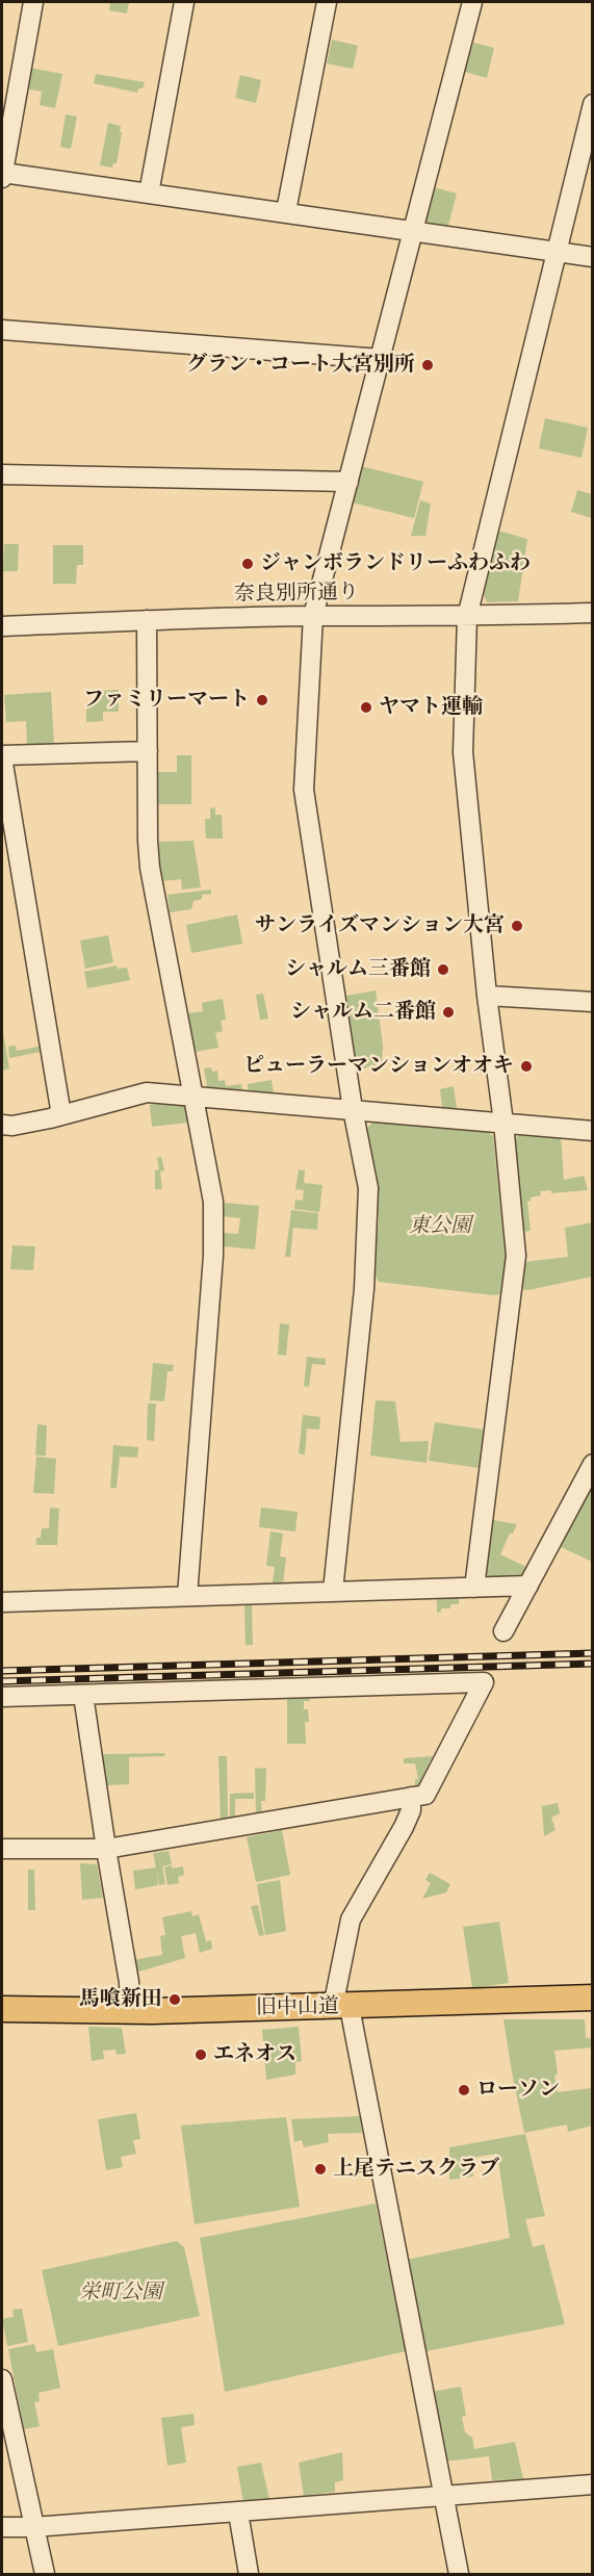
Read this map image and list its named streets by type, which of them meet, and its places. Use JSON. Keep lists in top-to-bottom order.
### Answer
{
  "streets": {
    "main road": ["旧中山道"],
    "street": ["奈良別所通り"]
  },
  "parks": ["東公園", "栄町公園"],
  "places": [
    "グラン・コート大宮別所",
    "ジャンボランドリーふわふわ",
    "ファミリーマート",
    "ヤマト運輸",
    "サンライズマンション大宮",
    "シャルム三番館",
    "シャルム二番館",
    "ピューラーマンションオオキ",
    "馬喰新田",
    "エネオス",
    "ローソン",
    "上尾テニスクラブ"
  ]
}
